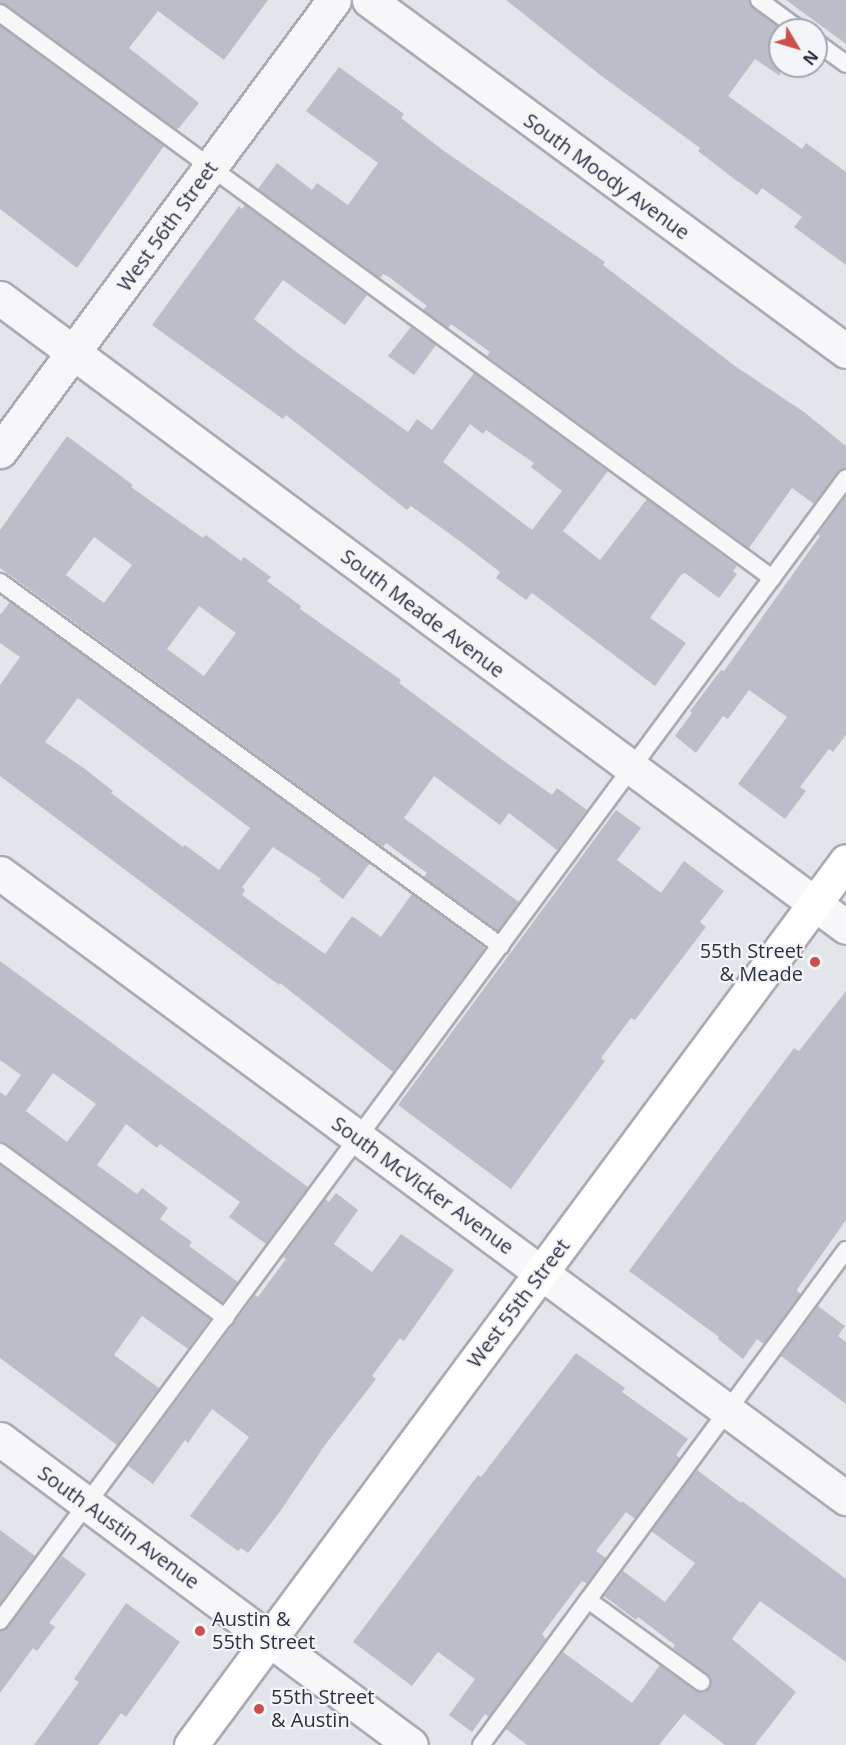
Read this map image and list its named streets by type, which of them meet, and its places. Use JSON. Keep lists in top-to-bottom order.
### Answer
{
  "streets": {
    "main road": ["West 55th Street"],
    "street": [
      "South Moody Avenue",
      "West 56th Street",
      "South Meade Avenue",
      "South McVicker Avenue",
      "South Austin Avenue"
    ]
  },
  "crossings": [
    ["West 56th Street", "South Meade Avenue"],
    ["South Meade Avenue", "West 55th Street"],
    ["South McVicker Avenue", "West 55th Street"],
    ["West 55th Street", "South Austin Avenue"]
  ],
  "places": ["55th Street & Meade", "Austin & 55th Street", "55th Street & Austin"],
  "north": "bottom right"
}
